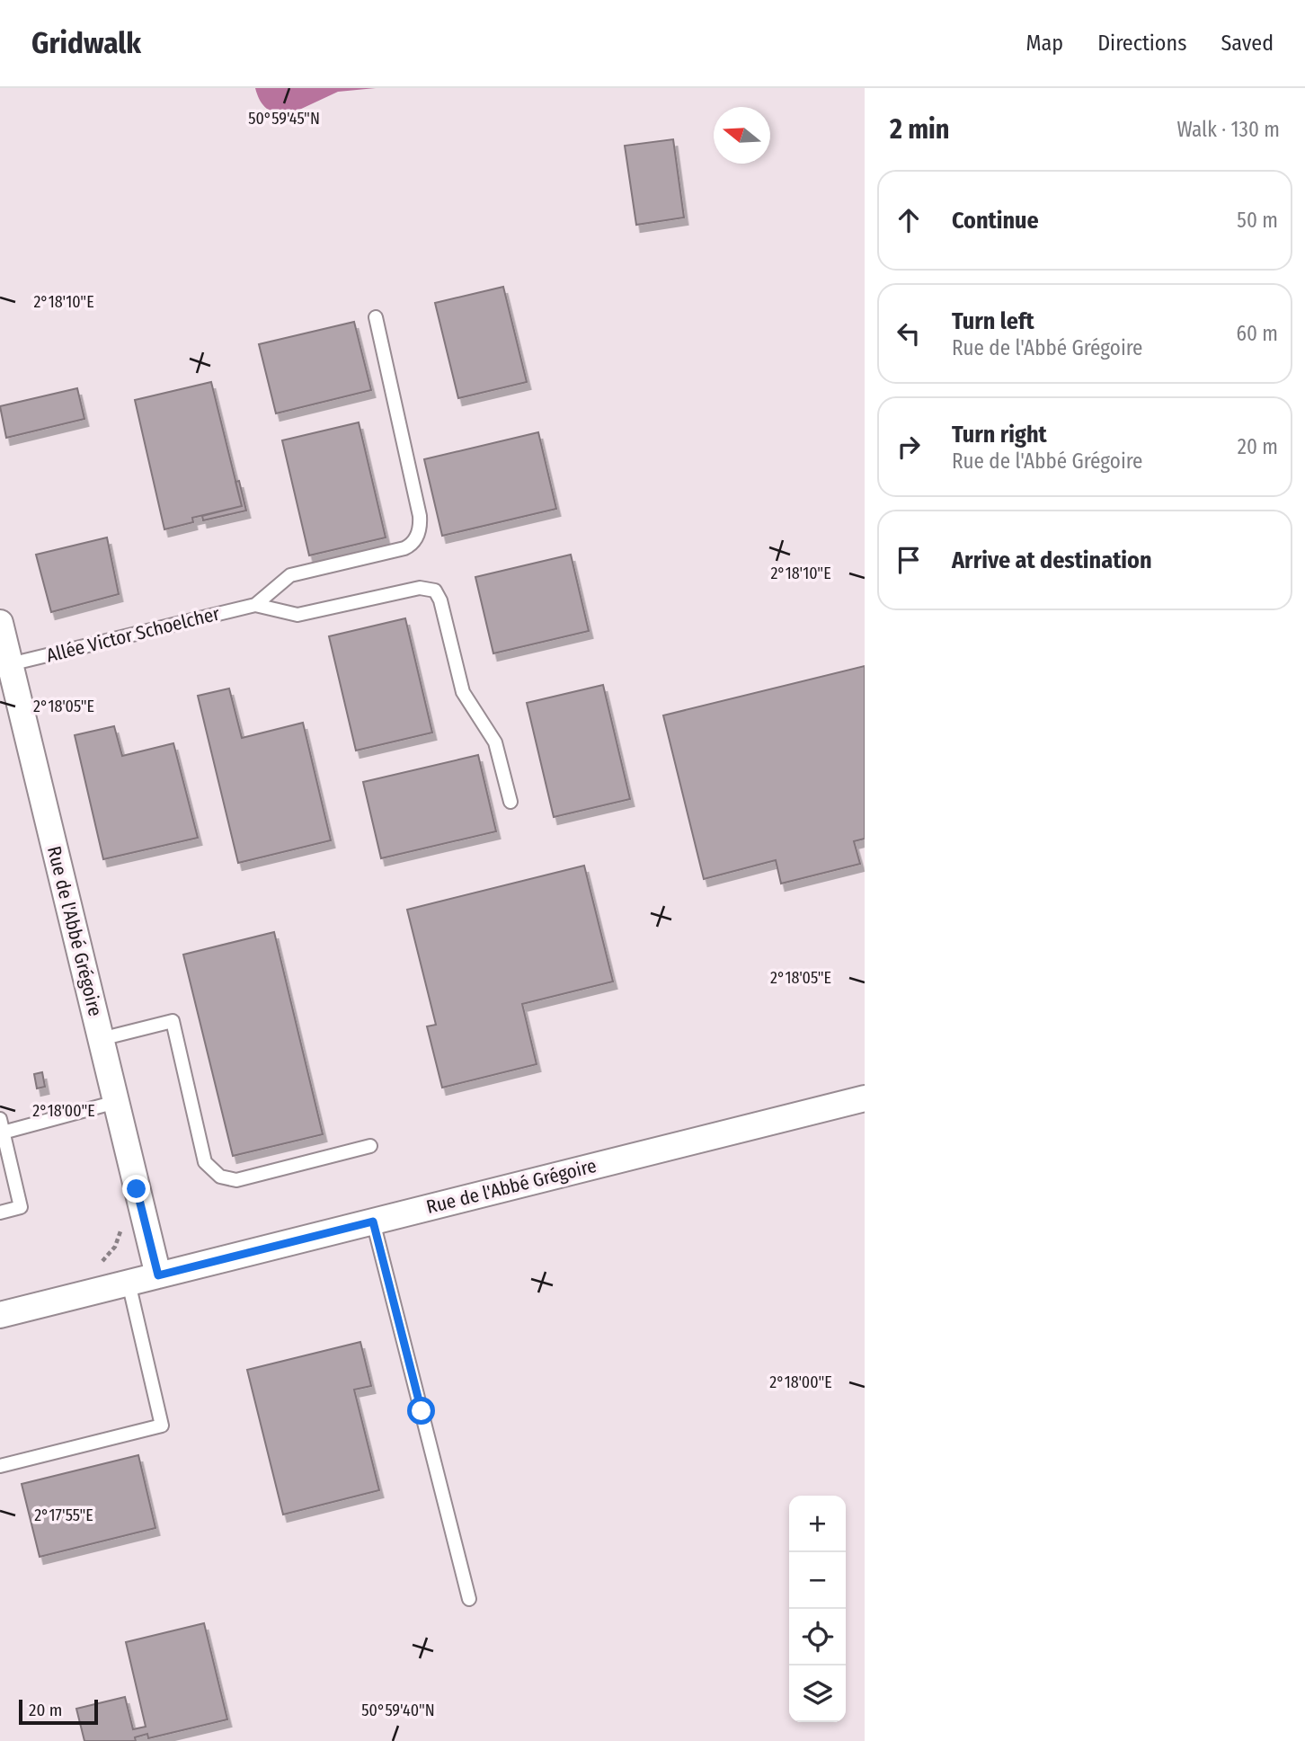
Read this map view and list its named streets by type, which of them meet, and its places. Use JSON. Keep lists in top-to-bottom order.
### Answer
{
  "streets": {
    "street": ["Rue de l'Abbé Grégoire"],
    "lane": ["Allée Victor Schoelcher"]
  },
  "crossings": [
    ["Allée Victor Schoelcher", "Rue de l'Abbé Grégoire"]
  ],
  "scale_bar": "20 m",
  "north": "left",
  "page": {
    "header": "Gridwalk",
    "nav": ["Map", "Directions", "Saved"],
    "heading": ["2 min", "Walk · 130 m"],
    "list": [
      ["Continue", "50 m"],
      ["Turn left", "Rue de l'Abbé Grégoire", "60 m"],
      ["Turn right", "Rue de l'Abbé Grégoire", "20 m"],
      "Arrive at destination"
    ],
    "map_buttons": ["+", "−"],
    "scale": "20 m"
  },
  "coordinates": [
    "50°59'45\"N",
    "2°18'10\"E",
    "2°18'05\"E",
    "2°18'00\"E",
    "2°17'55\"E",
    "50°59'40\"N"
  ]
}
